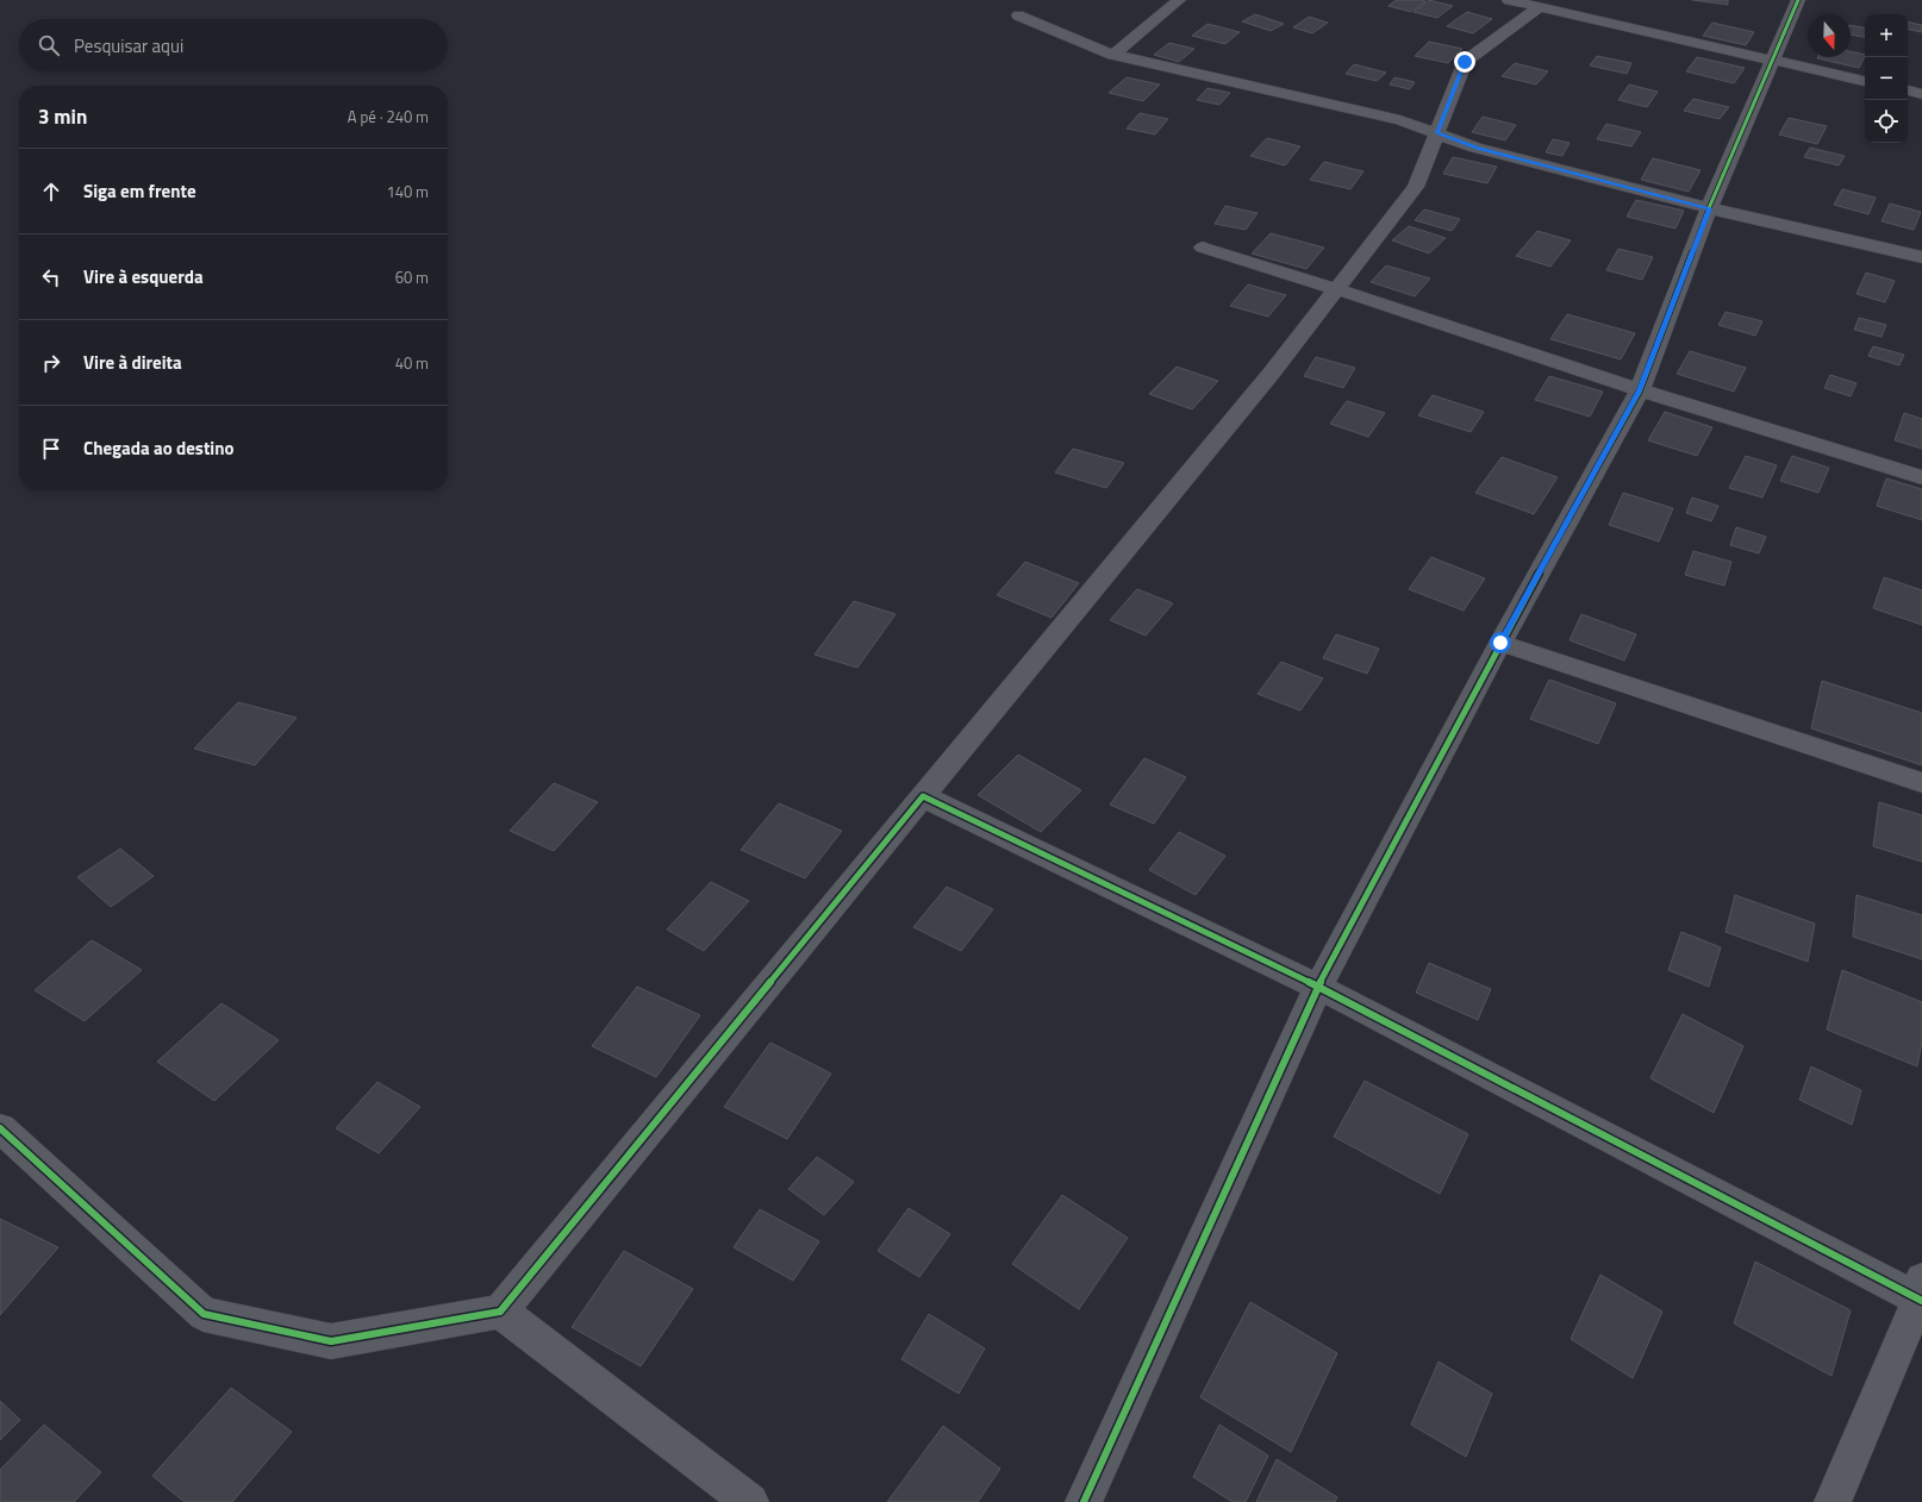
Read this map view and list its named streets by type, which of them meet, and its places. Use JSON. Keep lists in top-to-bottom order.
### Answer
{
  "north": "bottom",
  "page": {
    "map_buttons": ["+", "−"],
    "search": "Pesquisar aqui",
    "heading": ["3 min", "A pé · 240 m"],
    "list": [
      ["Siga em frente", "140 m"],
      ["Vire à esquerda", "60 m"],
      ["Vire à direita", "40 m"],
      "Chegada ao destino"
    ]
  }
}
